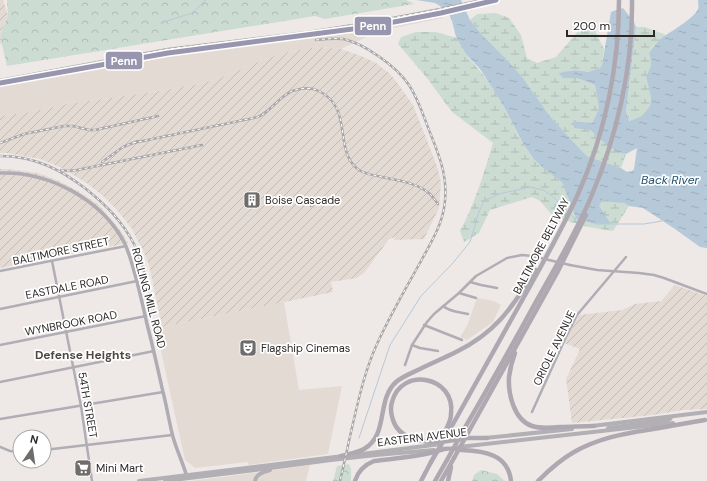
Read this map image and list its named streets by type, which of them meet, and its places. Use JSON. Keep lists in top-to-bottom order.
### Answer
{
  "streets": {
    "highway": ["BALTIMORE BELTWAY"],
    "main road": ["EASTERN AVENUE"],
    "street": [
      "BALTIMORE STREET",
      "EASTDALE ROAD",
      "ROLLING MILL ROAD",
      "WYNBROOK ROAD",
      "ORIOLE AVENUE",
      "54TH STREET"
    ]
  },
  "crossings": [
    ["BALTIMORE STREET", "ROLLING MILL ROAD"],
    ["BALTIMORE STREET", "54TH STREET"],
    ["EASTDALE ROAD", "ROLLING MILL ROAD"],
    ["EASTDALE ROAD", "54TH STREET"],
    ["ROLLING MILL ROAD", "WYNBROOK ROAD"],
    ["ROLLING MILL ROAD", "EASTERN AVENUE"],
    ["WYNBROOK ROAD", "54TH STREET"]
  ],
  "districts": ["Defense Heights"],
  "water": ["Back River"],
  "places": {
    "building": ["Boise Cascade"],
    "theatre": ["Flagship Cinemas"],
    "supermarket": ["Mini Mart"]
  },
  "lines": ["transit line Penn"],
  "scale_bar": "200 m",
  "north": "top"
}
